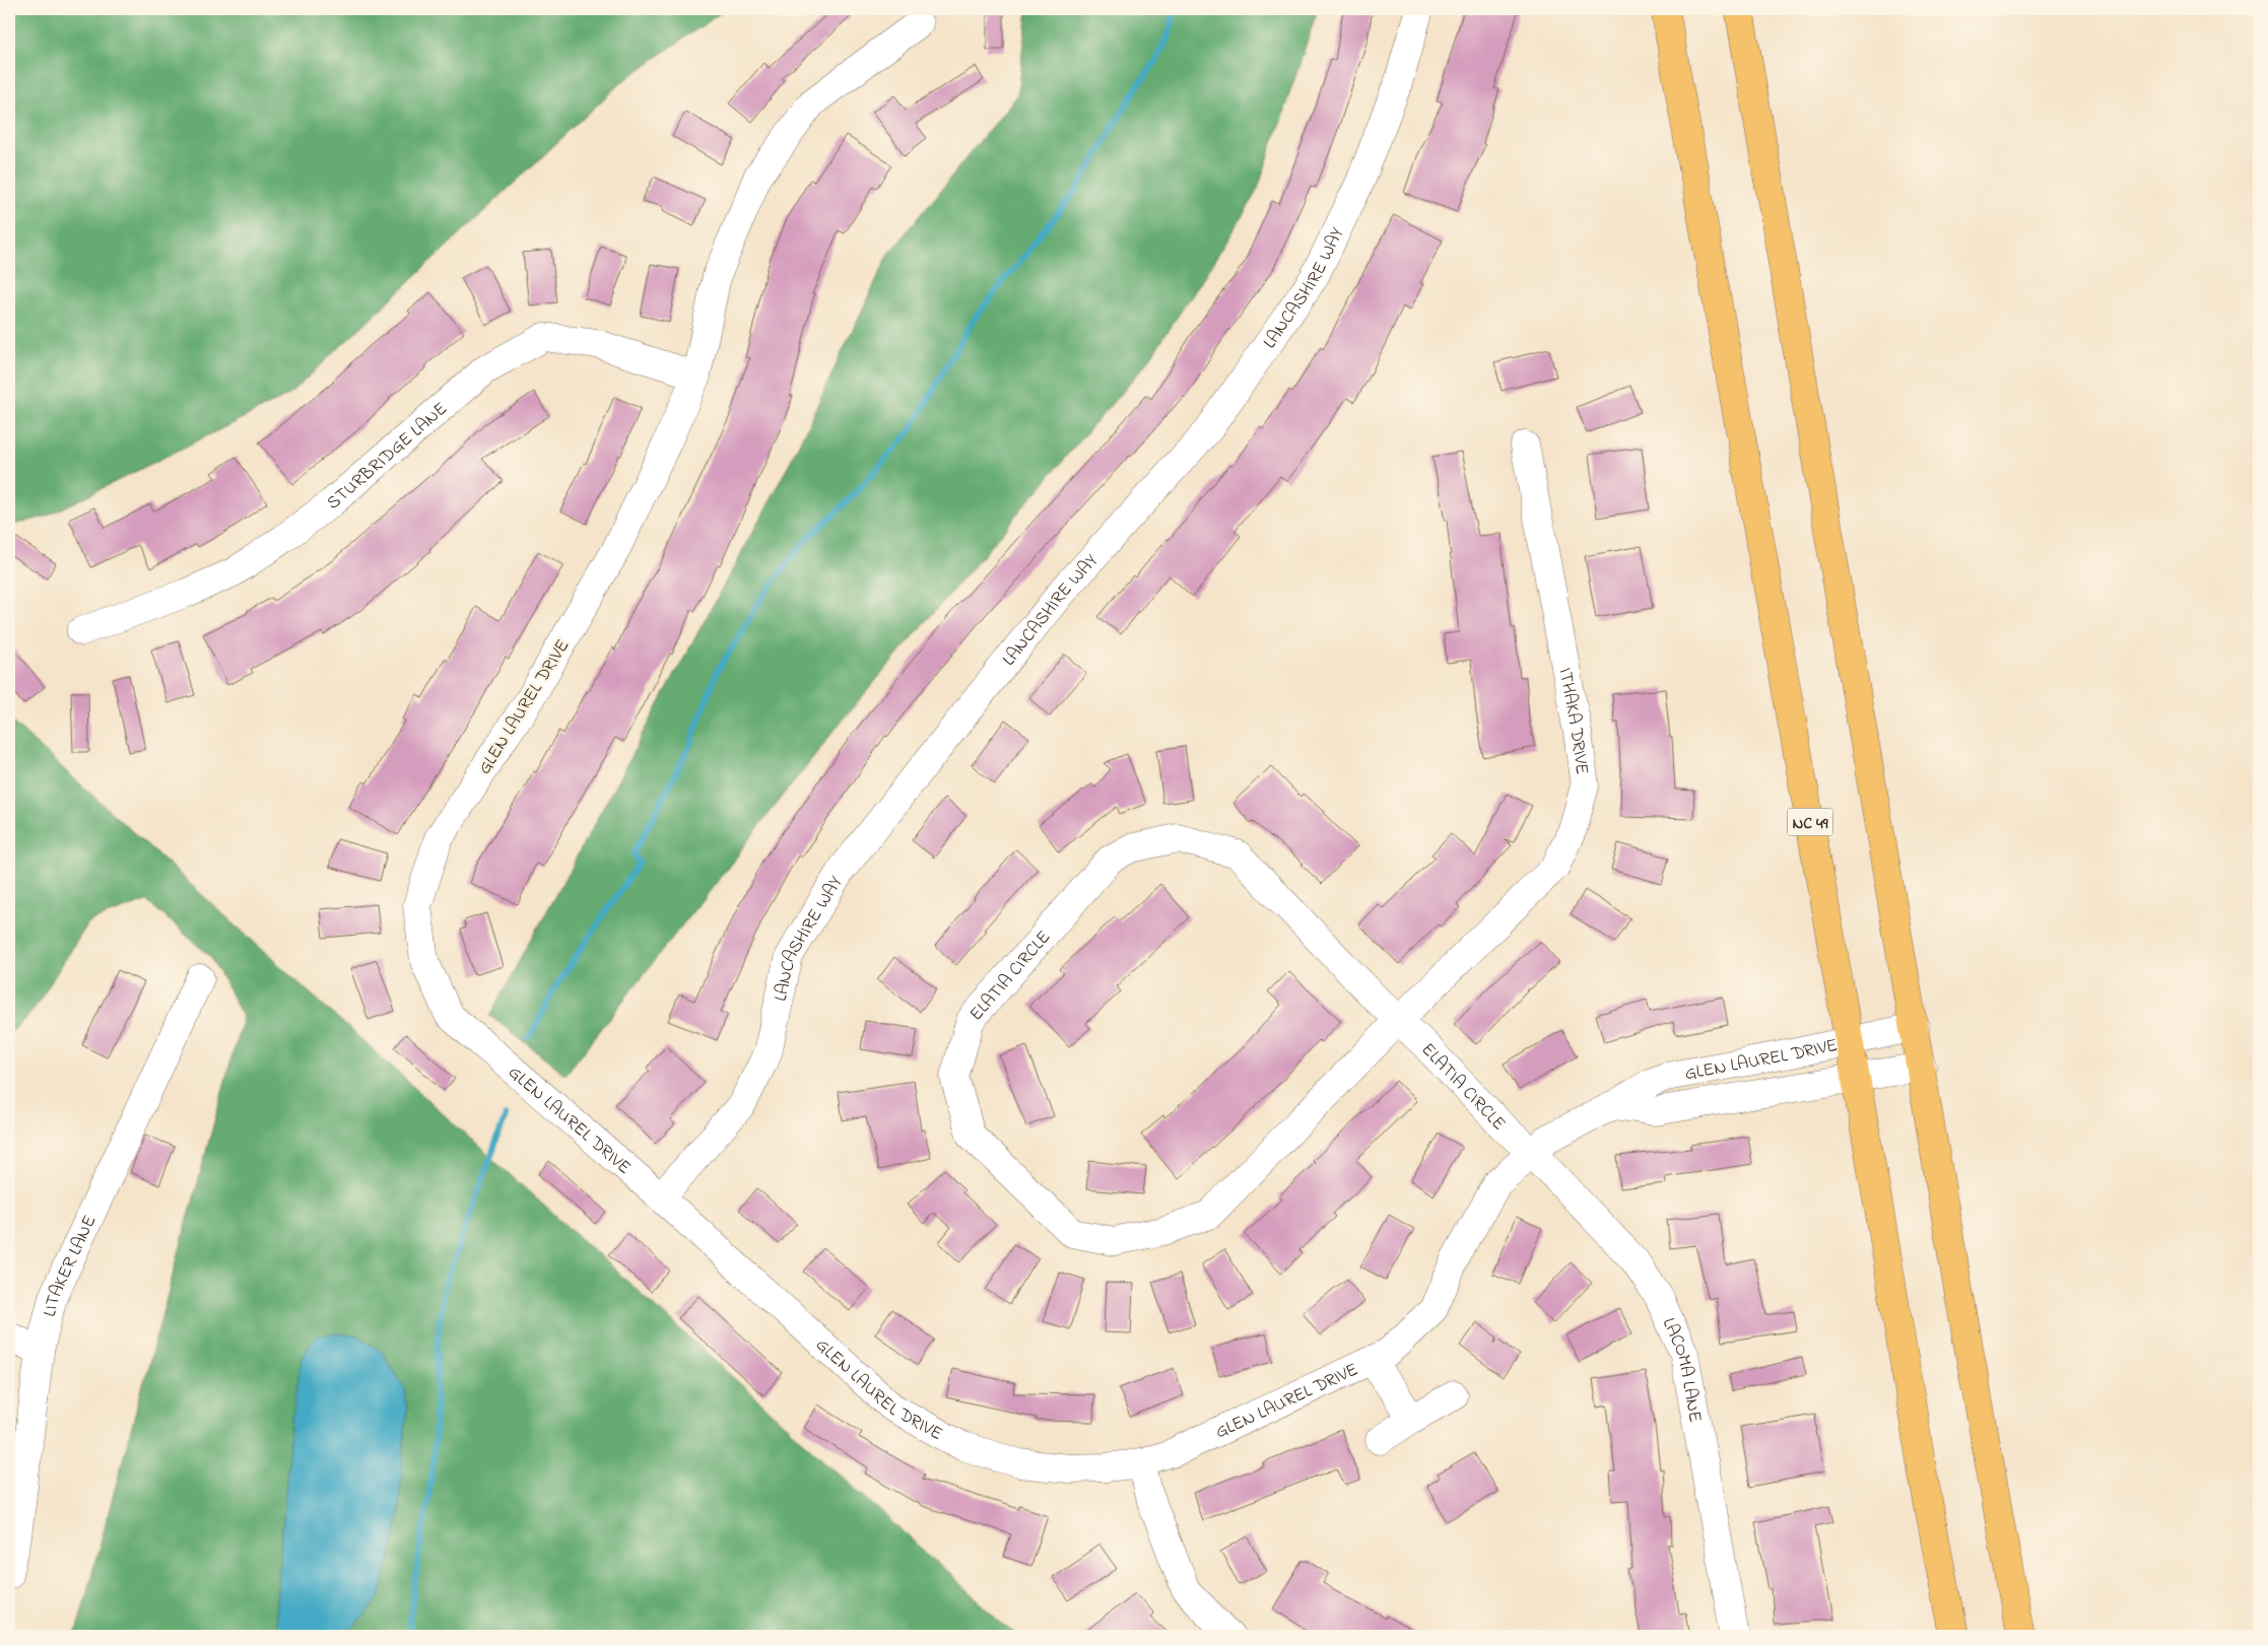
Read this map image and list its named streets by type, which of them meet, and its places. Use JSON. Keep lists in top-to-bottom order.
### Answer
{
  "streets": {
    "highway": ["NC 49"],
    "street": [
      "LANCASHIRE WAY",
      "STURBRIDGE LANE",
      "GLEN LAUREL DRIVE",
      "ITHAKA DRIVE",
      "ELATIA CIRCLE",
      "LITAKER LANE",
      "LACOMA LANE"
    ]
  },
  "crossings": [
    ["LANCASHIRE WAY", "GLEN LAUREL DRIVE"],
    ["STURBRIDGE LANE", "GLEN LAUREL DRIVE"],
    ["GLEN LAUREL DRIVE", "NC 49"],
    ["GLEN LAUREL DRIVE", "ELATIA CIRCLE"],
    ["GLEN LAUREL DRIVE", "LACOMA LANE"],
    ["ITHAKA DRIVE", "ELATIA CIRCLE"],
    ["ELATIA CIRCLE", "LACOMA LANE"]
  ]
}
